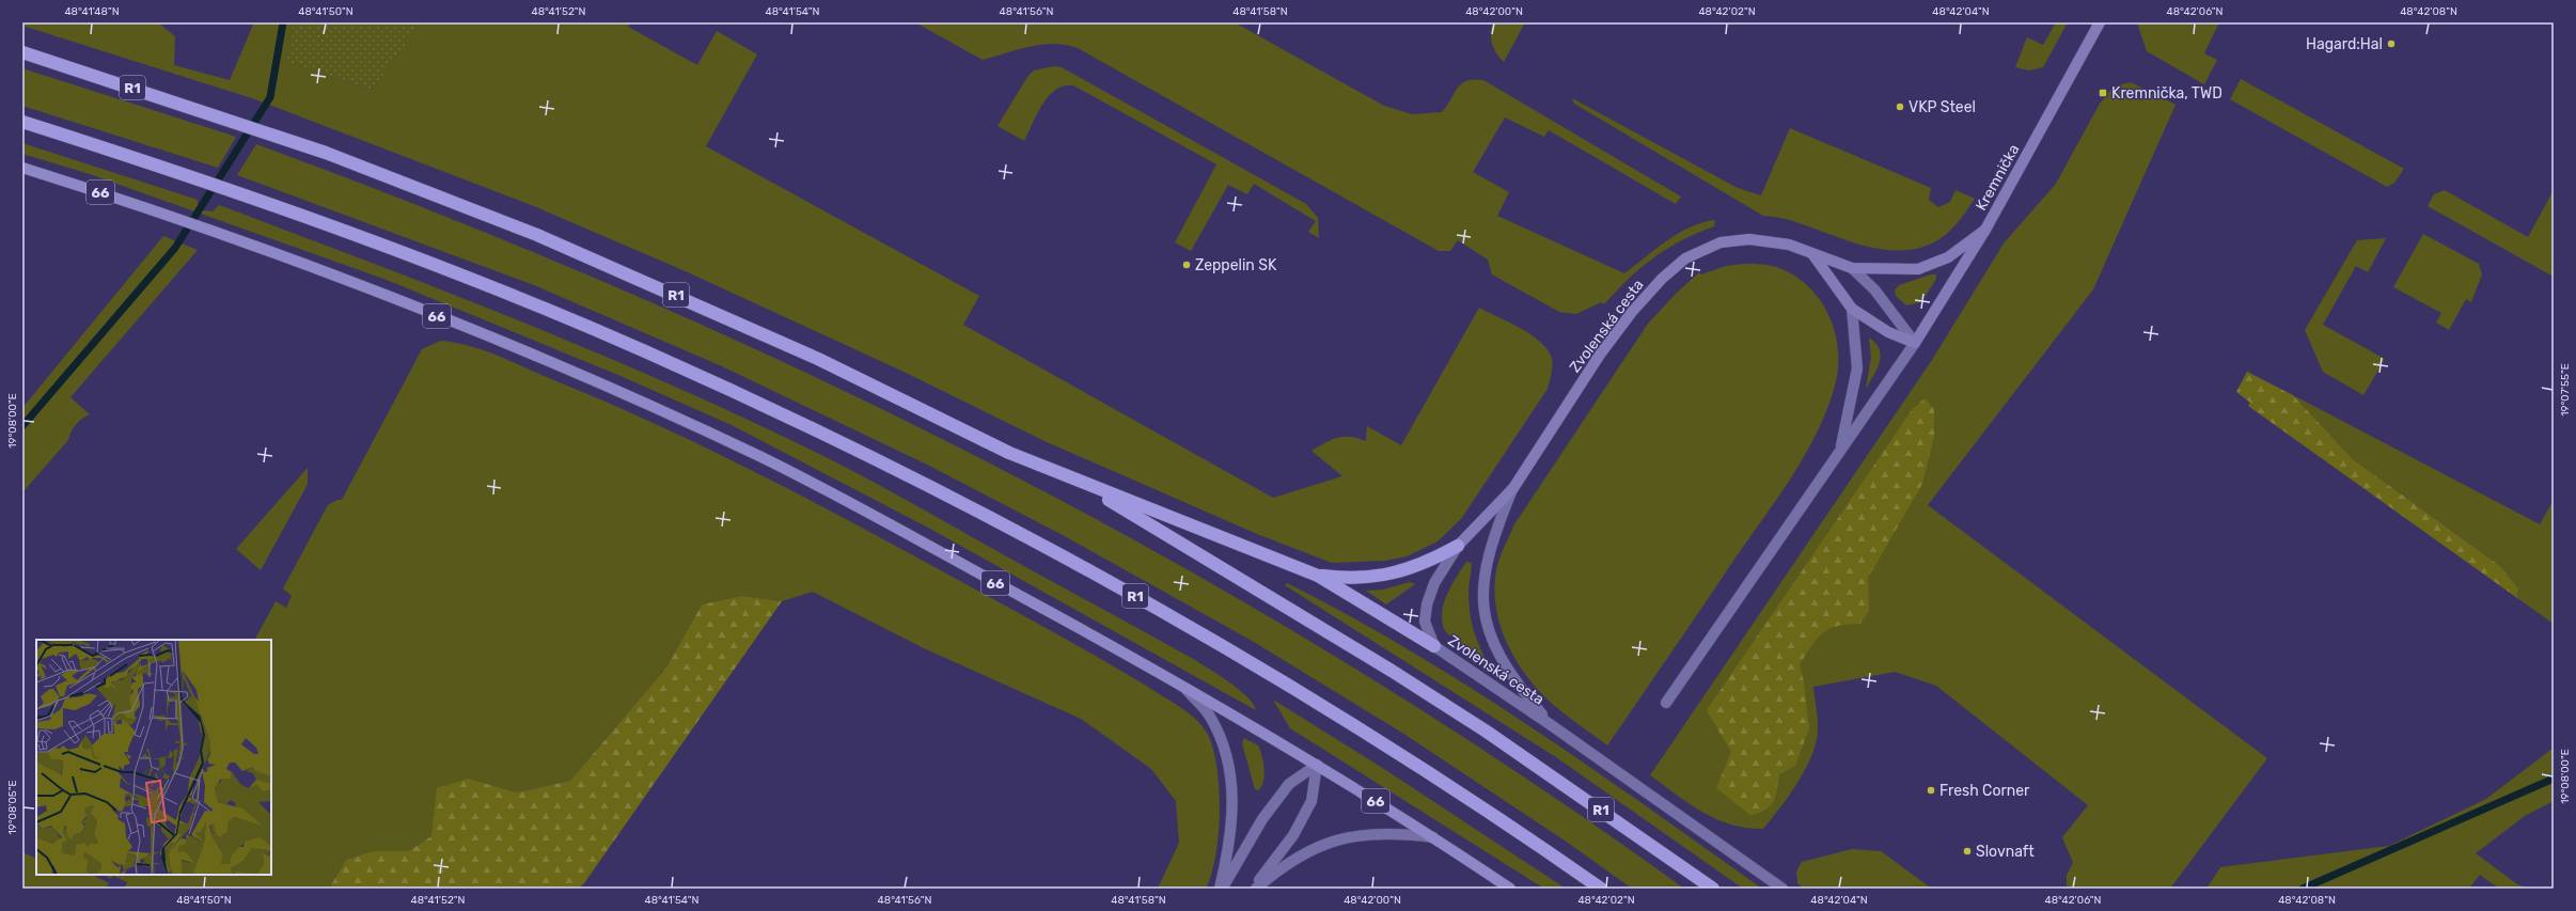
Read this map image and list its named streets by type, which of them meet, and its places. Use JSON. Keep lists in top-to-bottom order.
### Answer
{
  "streets": {
    "highway": ["R1"],
    "main road": ["Kremnička", "66", "Zvolenská cesta"]
  },
  "crossings": [
    ["Kremnička", "Zvolenská cesta"]
  ],
  "places": {
    "other": [
      "Hagard:Hal",
      "VKP Steel",
      "Zeppelin SK",
      "Fresh Corner",
      "Slovnaft"
    ],
    "transit": ["Kremnička, TWD"]
  },
  "coordinates": [
    "48°41'48\"N",
    "48°41'50\"N",
    "48°41'52\"N",
    "48°41'54\"N",
    "48°41'56\"N",
    "48°41'58\"N",
    "48°42'00\"N",
    "48°42'02\"N",
    "48°42'04\"N",
    "48°42'06\"N",
    "48°42'08\"N",
    "19°07'55\"E",
    "19°08'00\"E",
    "19°08'05\"E"
  ]
}
